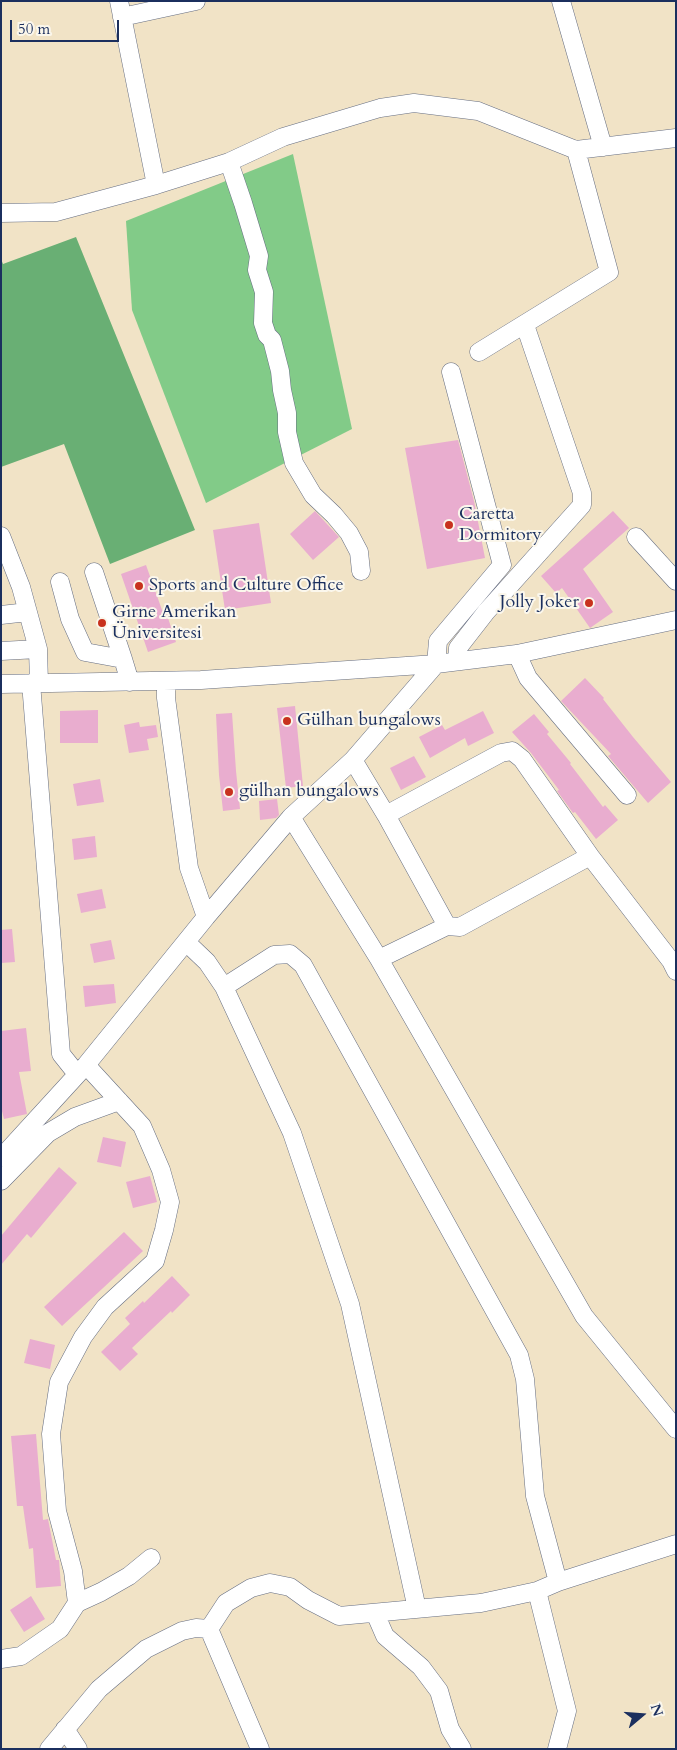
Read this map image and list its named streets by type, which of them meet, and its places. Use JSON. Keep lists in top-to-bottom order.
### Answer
{
  "places": [
    "Caretta Dormitory",
    "Sports and Culture Office",
    "Jolly Joker",
    "Girne Amerikan Üniversitesi",
    "Gülhan bungalows",
    "gülhan bungalows"
  ],
  "scale_bar": "50 m",
  "north": "right"
}
